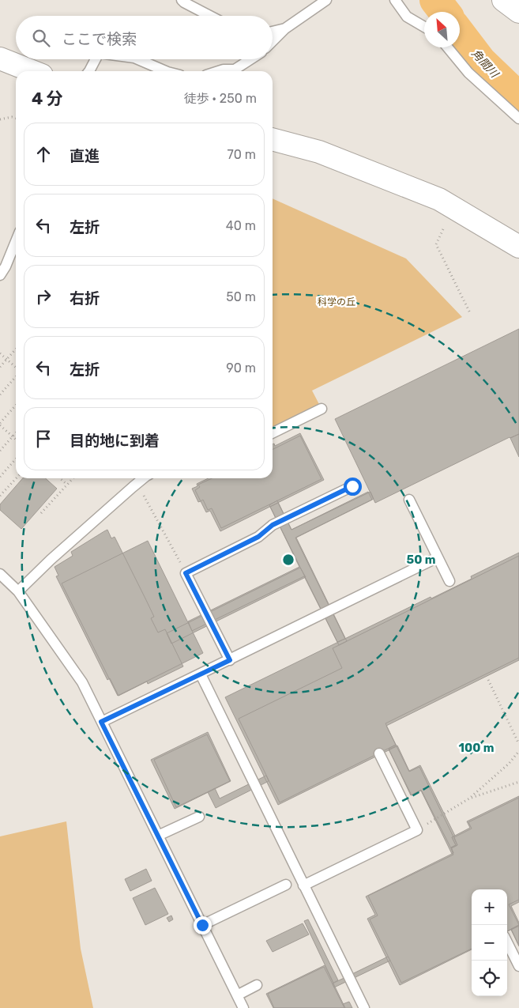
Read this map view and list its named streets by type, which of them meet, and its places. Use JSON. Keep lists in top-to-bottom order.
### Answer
{
  "water": ["角間川"],
  "parks": ["科学の丘"],
  "north": "top left",
  "page": {
    "search": "ここで検索",
    "heading": ["4 分", "徒歩 · 250 m"],
    "list": [
      ["直進", "70 m"],
      ["左折", "40 m"],
      ["右折", "50 m"],
      ["左折", "90 m"],
      "目的地に到着"
    ],
    "map_buttons": ["+", "−"]
  },
  "rings": ["50 m", "100 m"]
}
